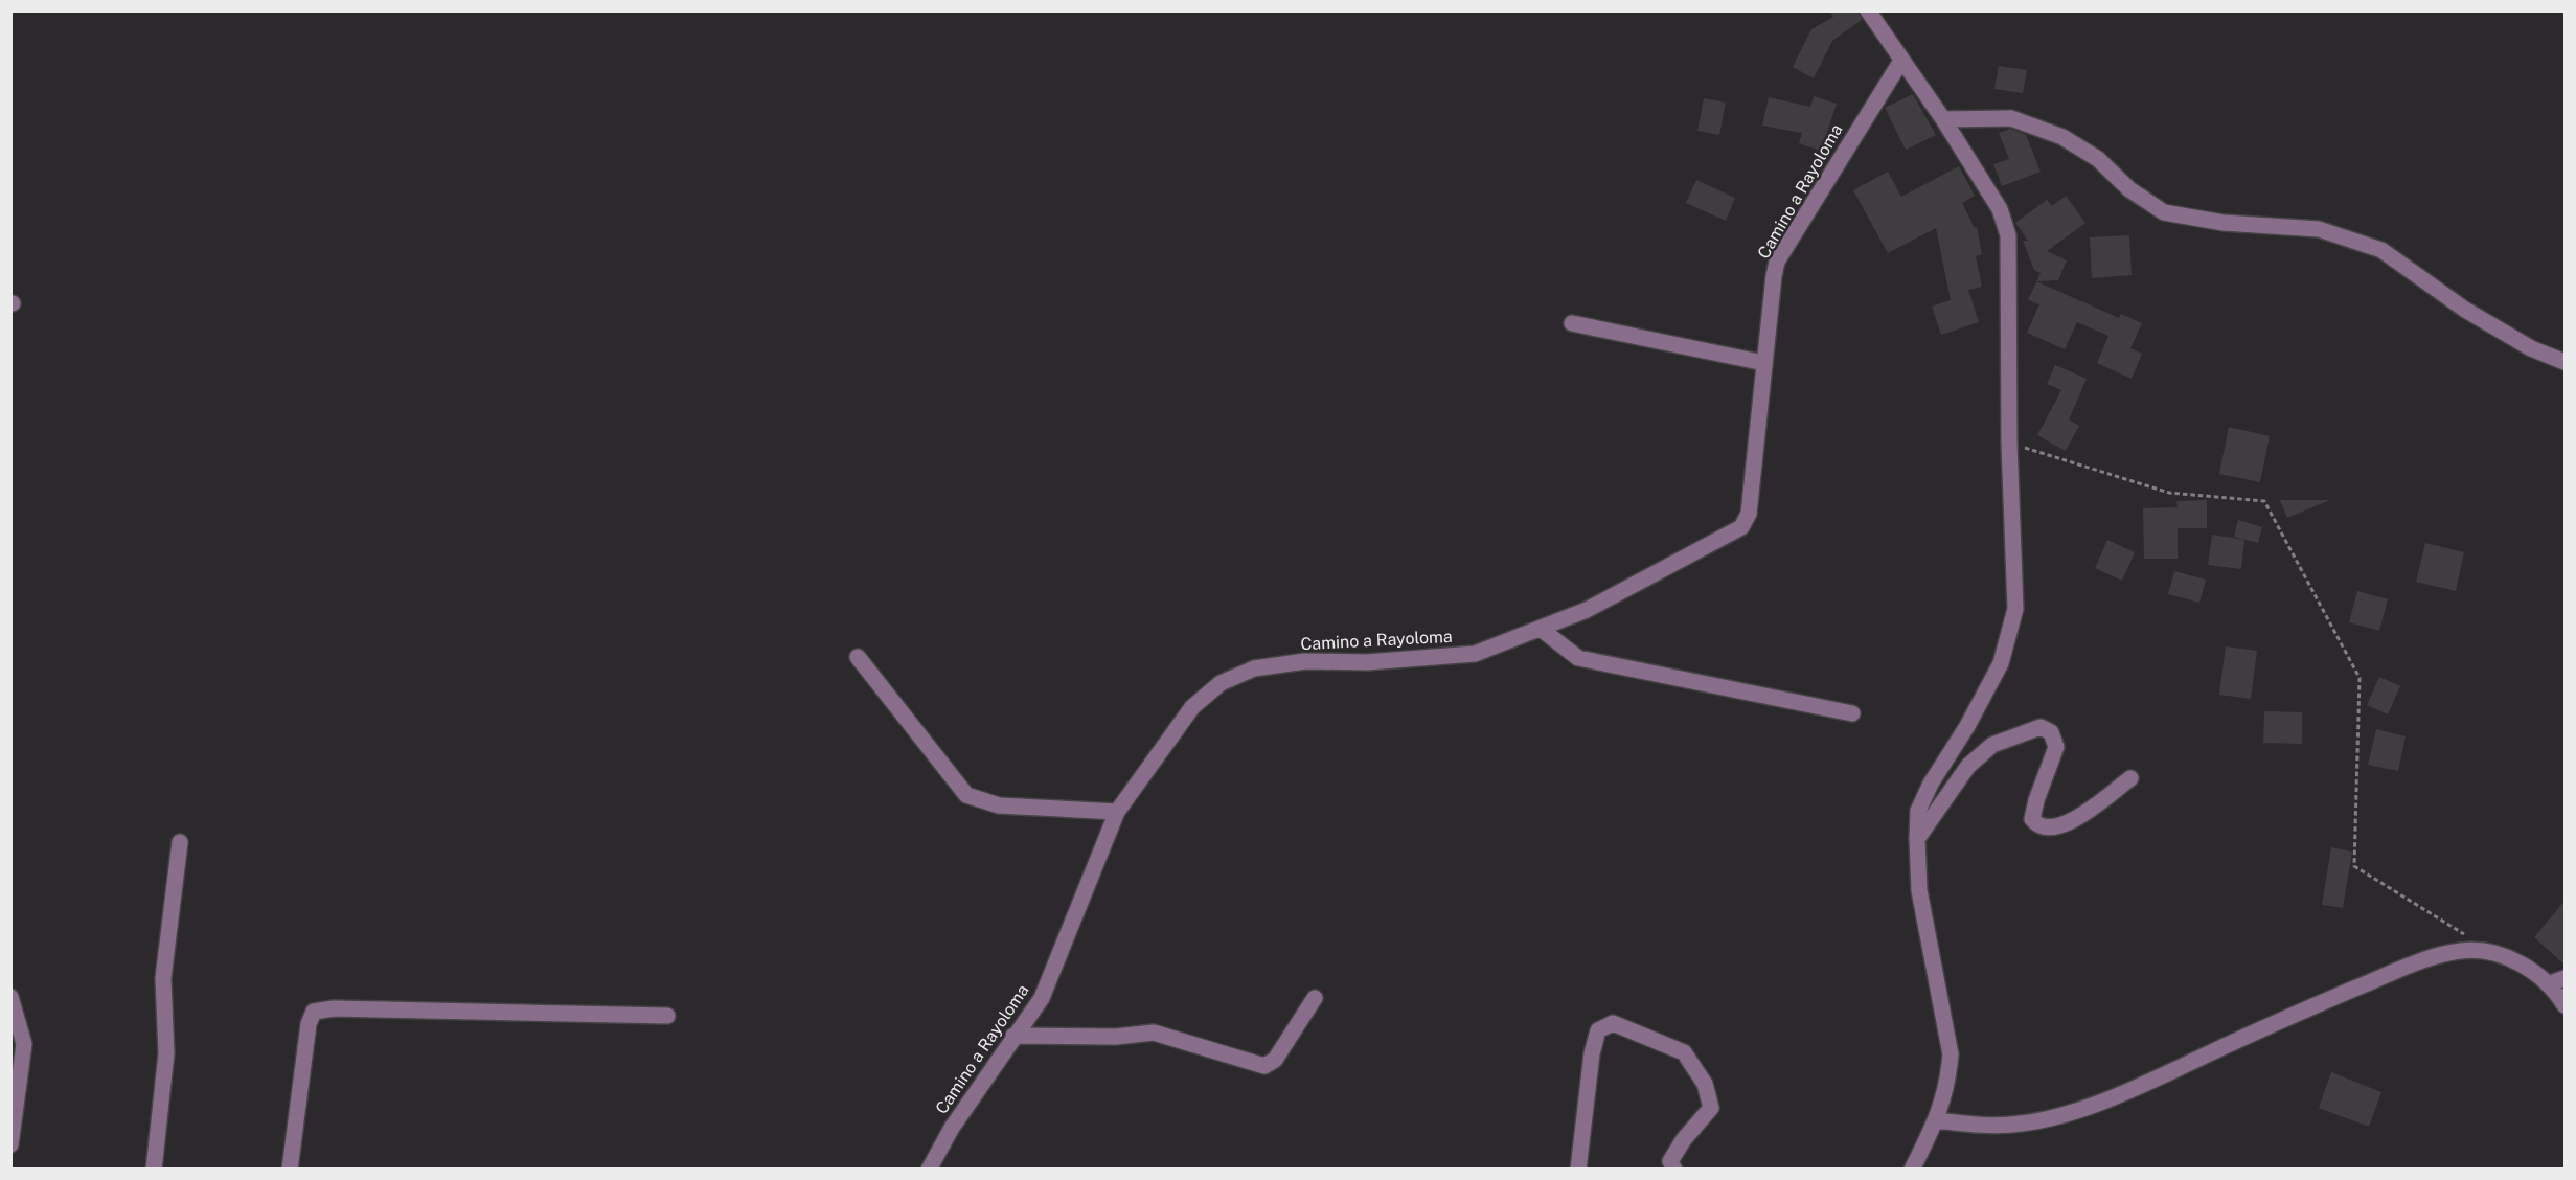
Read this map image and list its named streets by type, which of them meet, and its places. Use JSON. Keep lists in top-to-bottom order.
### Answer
{
  "streets": {
    "street": ["Camino a Rayoloma"]
  }
}
